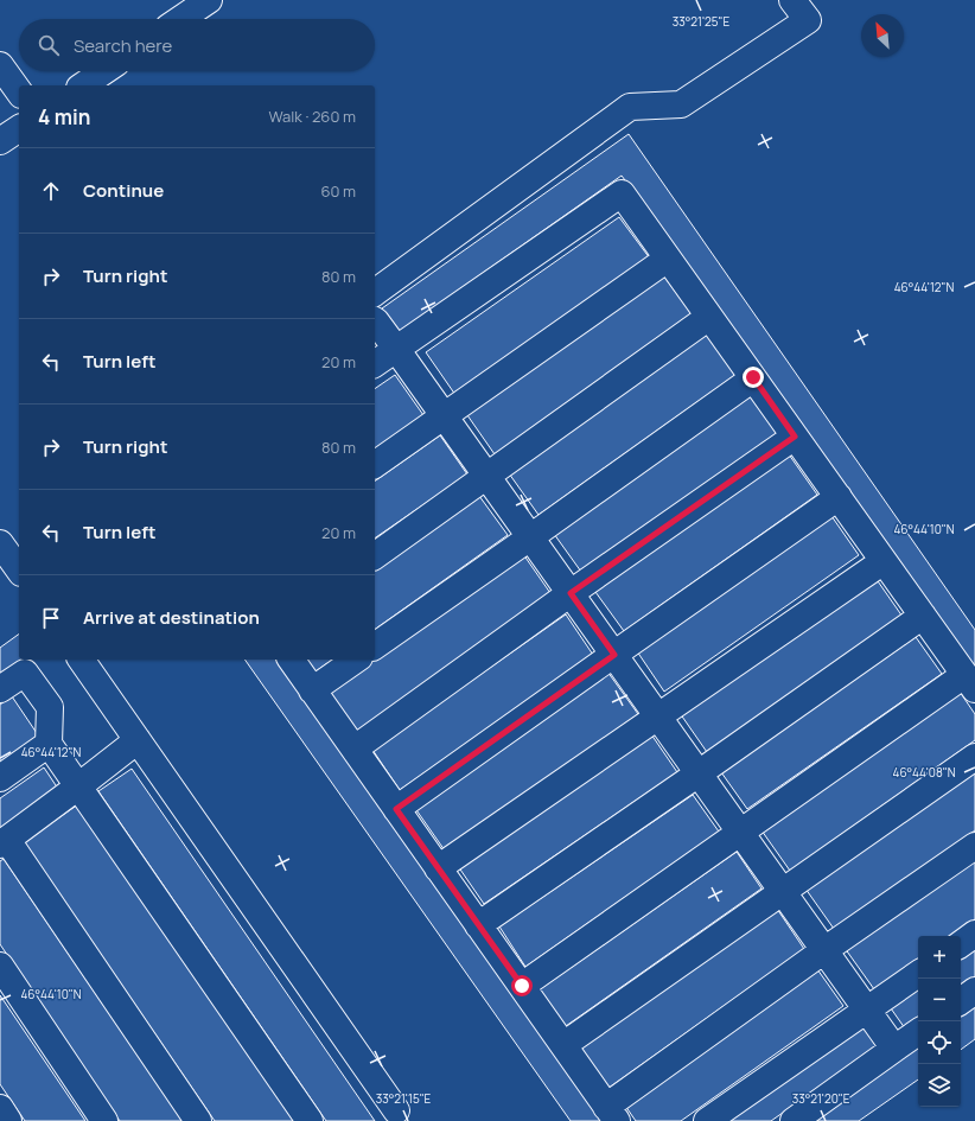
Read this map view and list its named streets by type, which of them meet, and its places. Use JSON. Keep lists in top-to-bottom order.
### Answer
{
  "north": "top left",
  "page": {
    "search": "Search here",
    "heading": ["4 min", "Walk · 260 m"],
    "list": [
      ["Continue", "60 m"],
      ["Turn right", "80 m"],
      ["Turn left", "20 m"],
      ["Turn right", "80 m"],
      ["Turn left", "20 m"],
      "Arrive at destination"
    ],
    "map_buttons": ["+", "−"]
  },
  "coordinates": [
    "33°21'25\"E",
    "46°44'12\"N",
    "46°44'10\"N",
    "46°44'08\"N",
    "33°21'15\"E",
    "33°21'20\"E"
  ]
}
